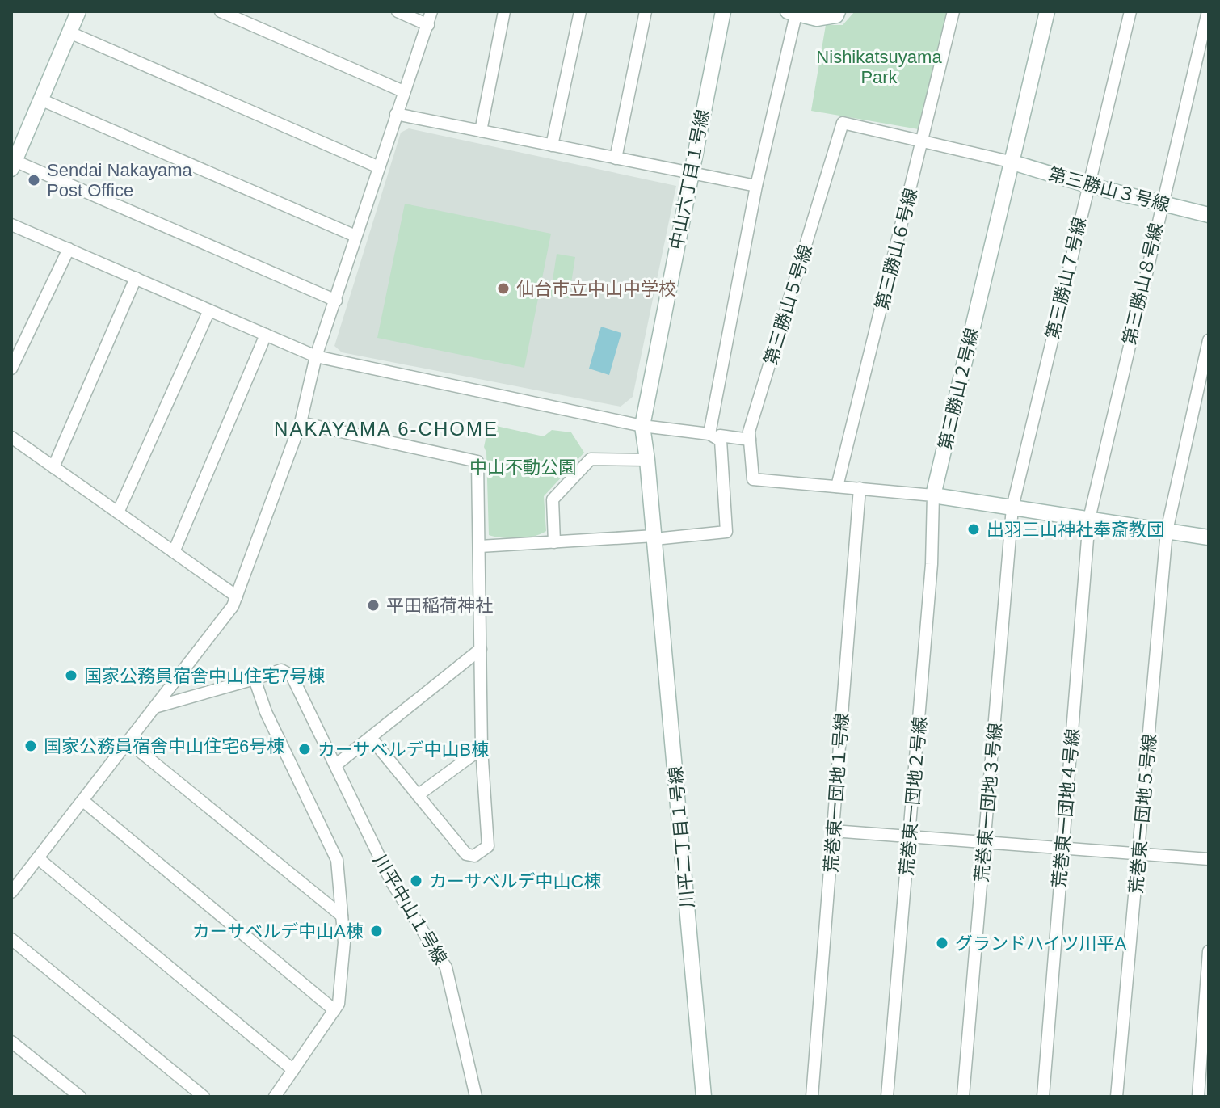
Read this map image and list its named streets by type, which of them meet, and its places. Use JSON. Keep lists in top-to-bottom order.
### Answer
{
  "streets": {
    "street": [
      "中山六丁目１号線",
      "第三勝山３号線",
      "第三勝山６号線",
      "第三勝山７号線",
      "第三勝山８号線",
      "第三勝山５号線",
      "第三勝山２号線",
      "荒巻東一団地１号線",
      "荒巻東一団地２号線",
      "荒巻東一団地３号線",
      "荒巻東一団地４号線",
      "荒巻東一団地５号線",
      "川平二丁目１号線",
      "川平中山１号線"
    ]
  },
  "crossings": [
    ["中山六丁目１号線", "川平二丁目１号線"],
    ["第三勝山３号線", "第三勝山７号線"],
    ["第三勝山３号線", "第三勝山８号線"],
    ["第三勝山３号線", "第三勝山５号線"],
    ["第三勝山３号線", "第三勝山２号線"],
    ["第三勝山６号線", "第三勝山５号線"],
    ["第三勝山７号線", "荒巻東一団地３号線"],
    ["第三勝山８号線", "荒巻東一団地４号線"],
    ["第三勝山５号線", "第三勝山２号線"],
    ["第三勝山５号線", "荒巻東一団地１号線"],
    ["第三勝山５号線", "荒巻東一団地２号線"],
    ["第三勝山２号線", "荒巻東一団地２号線"]
  ],
  "districts": ["NAKAYAMA 6-CHOME"],
  "parks": ["Nishikatsuyama Park", "中山不動公園"],
  "places": [
    "Sendai Nakayama Post Office",
    "仙台市立中山中学校",
    "出羽三山神社奉斎教団",
    "平田稲荷神社",
    "国家公務員宿舎中山住宅7号棟",
    "国家公務員宿舎中山住宅6号棟",
    "カーサベルデ中山B棟",
    "カーサベルデ中山C棟",
    "カーサベルデ中山A棟",
    "グランドハイツ川平A"
  ]
}
